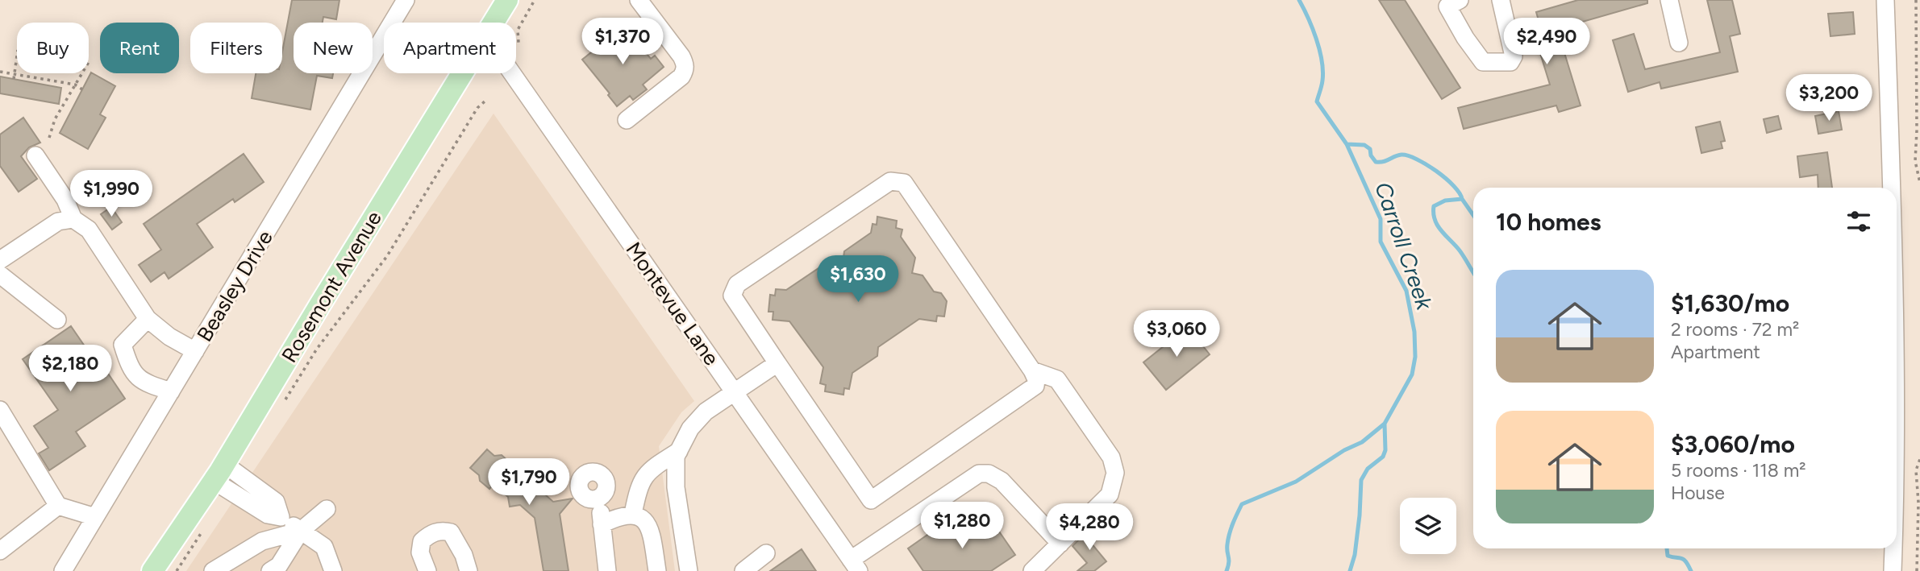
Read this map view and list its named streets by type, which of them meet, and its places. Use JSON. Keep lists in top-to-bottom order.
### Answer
{
  "streets": {
    "main road": ["Rosemont Avenue"],
    "street": ["Beasley Drive", "Montevue Lane"]
  },
  "water": ["Carroll Creek"],
  "page": {
    "price": [
      "$1,370",
      "$2,490",
      "$3,200",
      "$1,990",
      "$1,630",
      "$3,060",
      "$2,180",
      "$1,790",
      "$1,280",
      "$4,280"
    ],
    "chip": [
      "Buy",
      "Rent",
      "Filters",
      "New",
      "Apartment"
    ],
    "heading": "10 homes",
    "list": [
      {
        "name": "$1,630/mo",
        "note": "2 rooms · 72 m² · Apartment"
      },
      {
        "name": "$3,060/mo",
        "note": "5 rooms · 118 m² · House"
      }
    ]
  }
}
